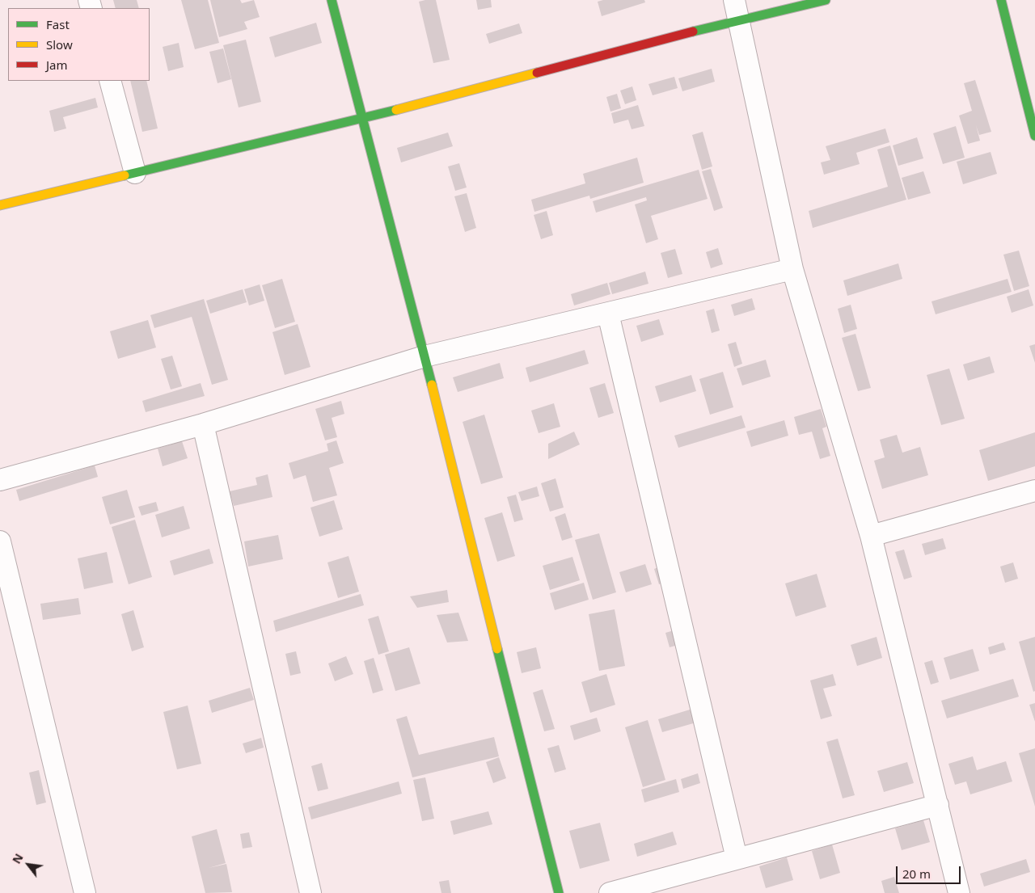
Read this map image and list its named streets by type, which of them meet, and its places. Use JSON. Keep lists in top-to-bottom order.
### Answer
{
  "legend": ["Fast", "Slow", "Jam"],
  "scale_bar": "20 m",
  "north": "top left"
}
